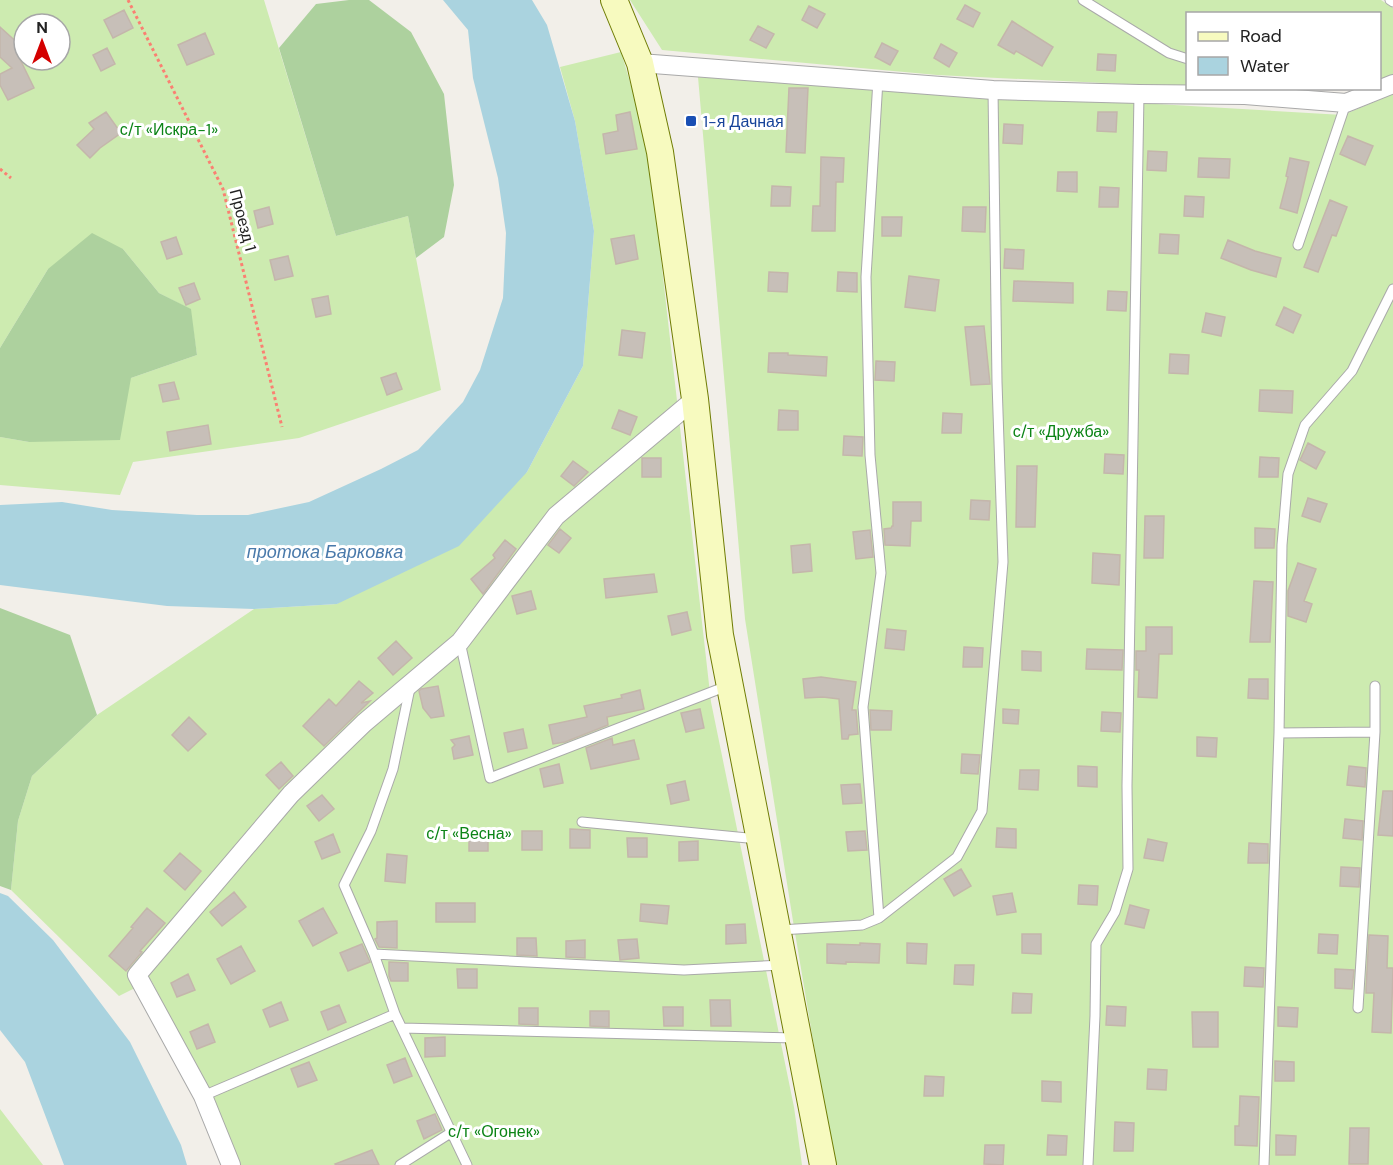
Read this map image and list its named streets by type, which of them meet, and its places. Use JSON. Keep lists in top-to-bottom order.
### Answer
{
  "streets": {
    "path": ["Проезд 1"]
  },
  "water": ["протока Барковка"],
  "parks": [
    "с/т «Искра-1»",
    "с/т «Дружба»",
    "с/т «Весна»",
    "с/т «Огонек»"
  ],
  "places": {
    "transit": ["1-я Дачная"]
  },
  "legend": ["Road", "Water"],
  "north": "top"
}
